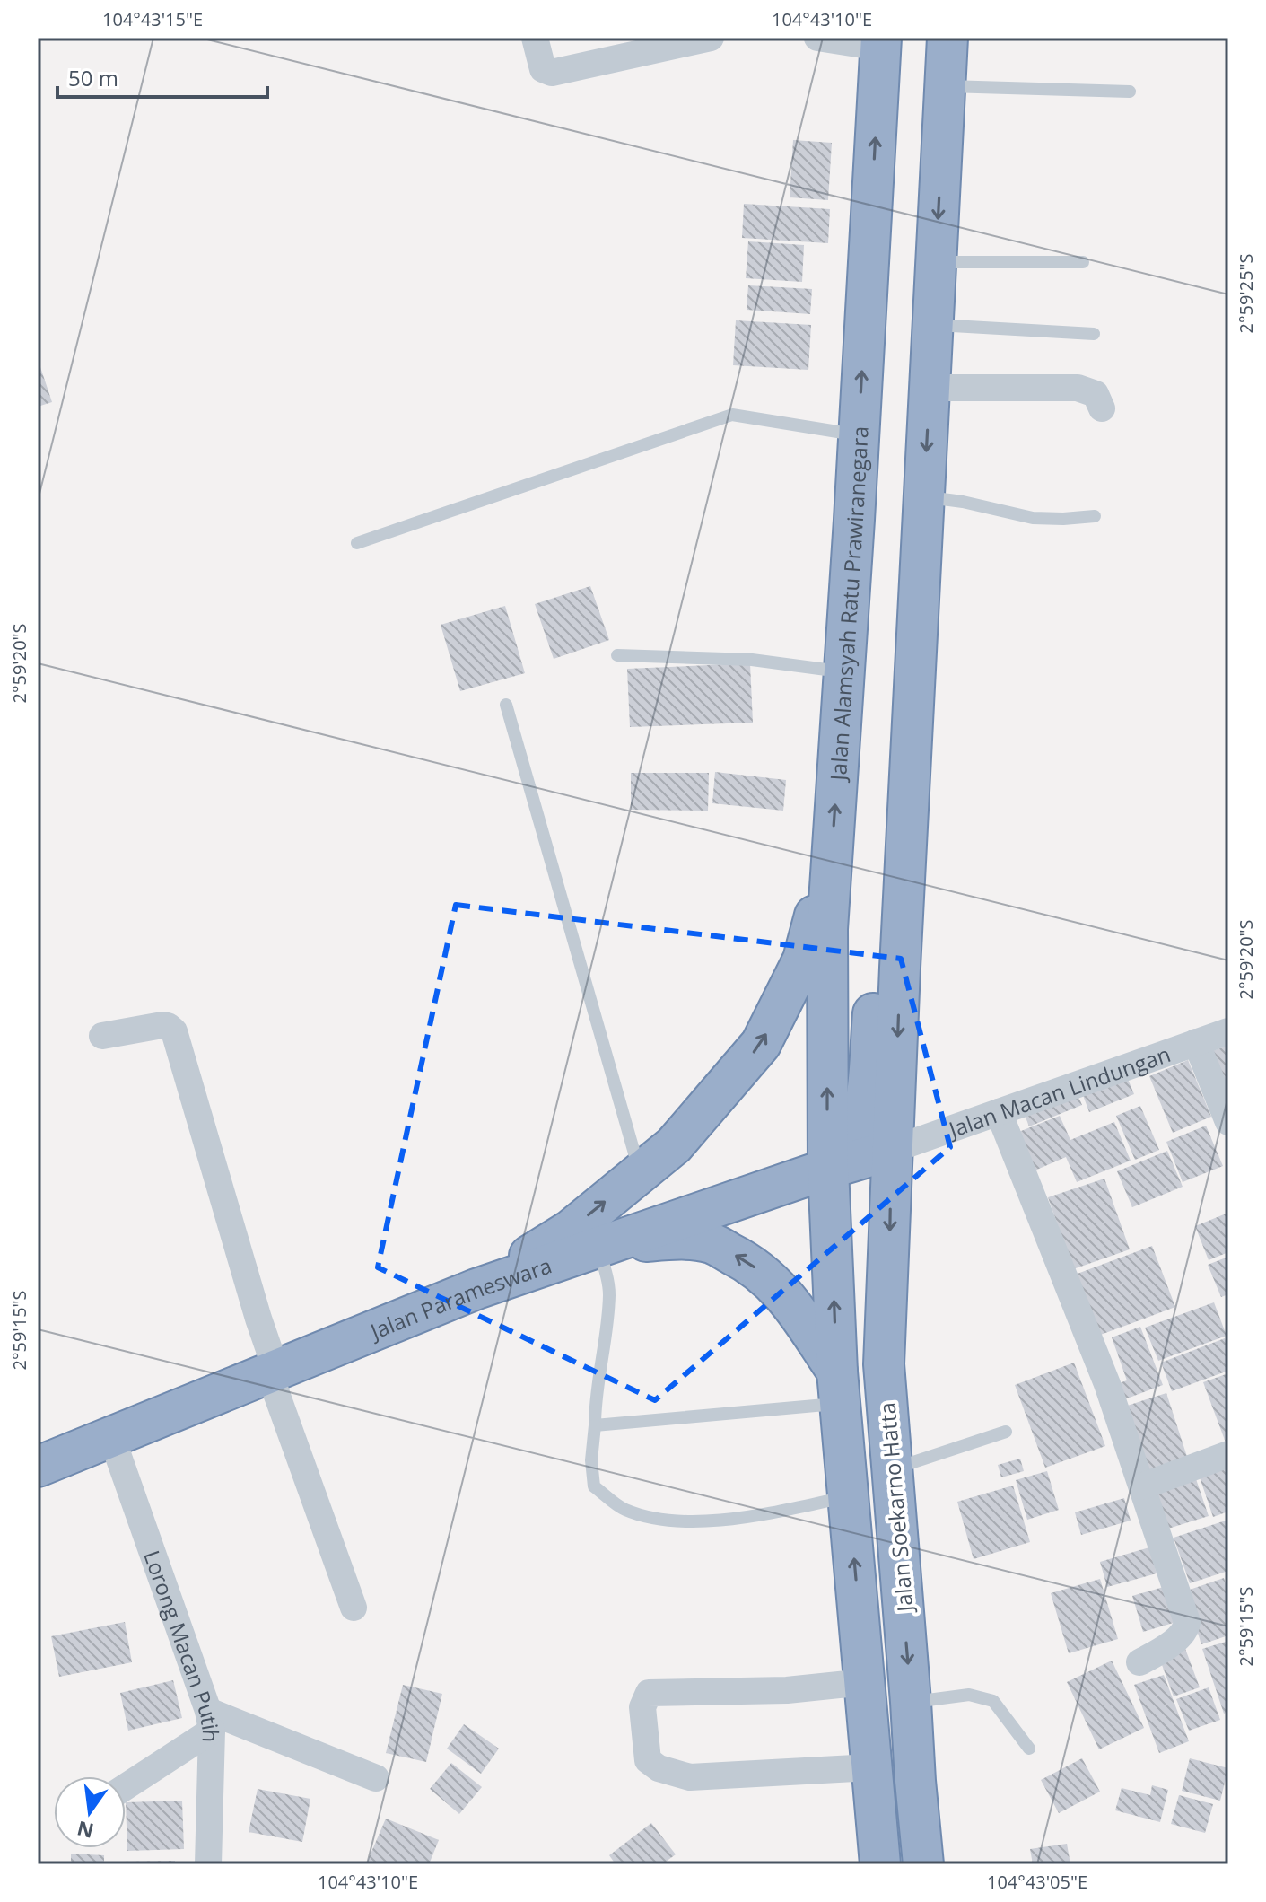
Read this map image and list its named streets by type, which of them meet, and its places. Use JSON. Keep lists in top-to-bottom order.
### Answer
{
  "streets": {
    "highway": ["Jalan Alamsyah Ratu Prawiranegara", "Jalan Parameswara", "Jalan Soekarno Hatta"],
    "street": ["Jalan Macan Lindungan", "Lorong Macan Putih"]
  },
  "crossings": [
    ["Jalan Alamsyah Ratu Prawiranegara", "Jalan Parameswara"],
    ["Jalan Macan Lindungan", "Jalan Parameswara"],
    ["Jalan Macan Lindungan", "Jalan Soekarno Hatta"],
    ["Jalan Parameswara", "Jalan Soekarno Hatta"],
    ["Jalan Parameswara", "Lorong Macan Putih"]
  ],
  "scale_bar": "50 m",
  "north": "bottom",
  "coordinates": [
    "104°43'15\"E",
    "104°43'10\"E",
    "2°59'25\"S",
    "2°59'20\"S",
    "2°59'15\"S",
    "104°43'05\"E"
  ]
}
